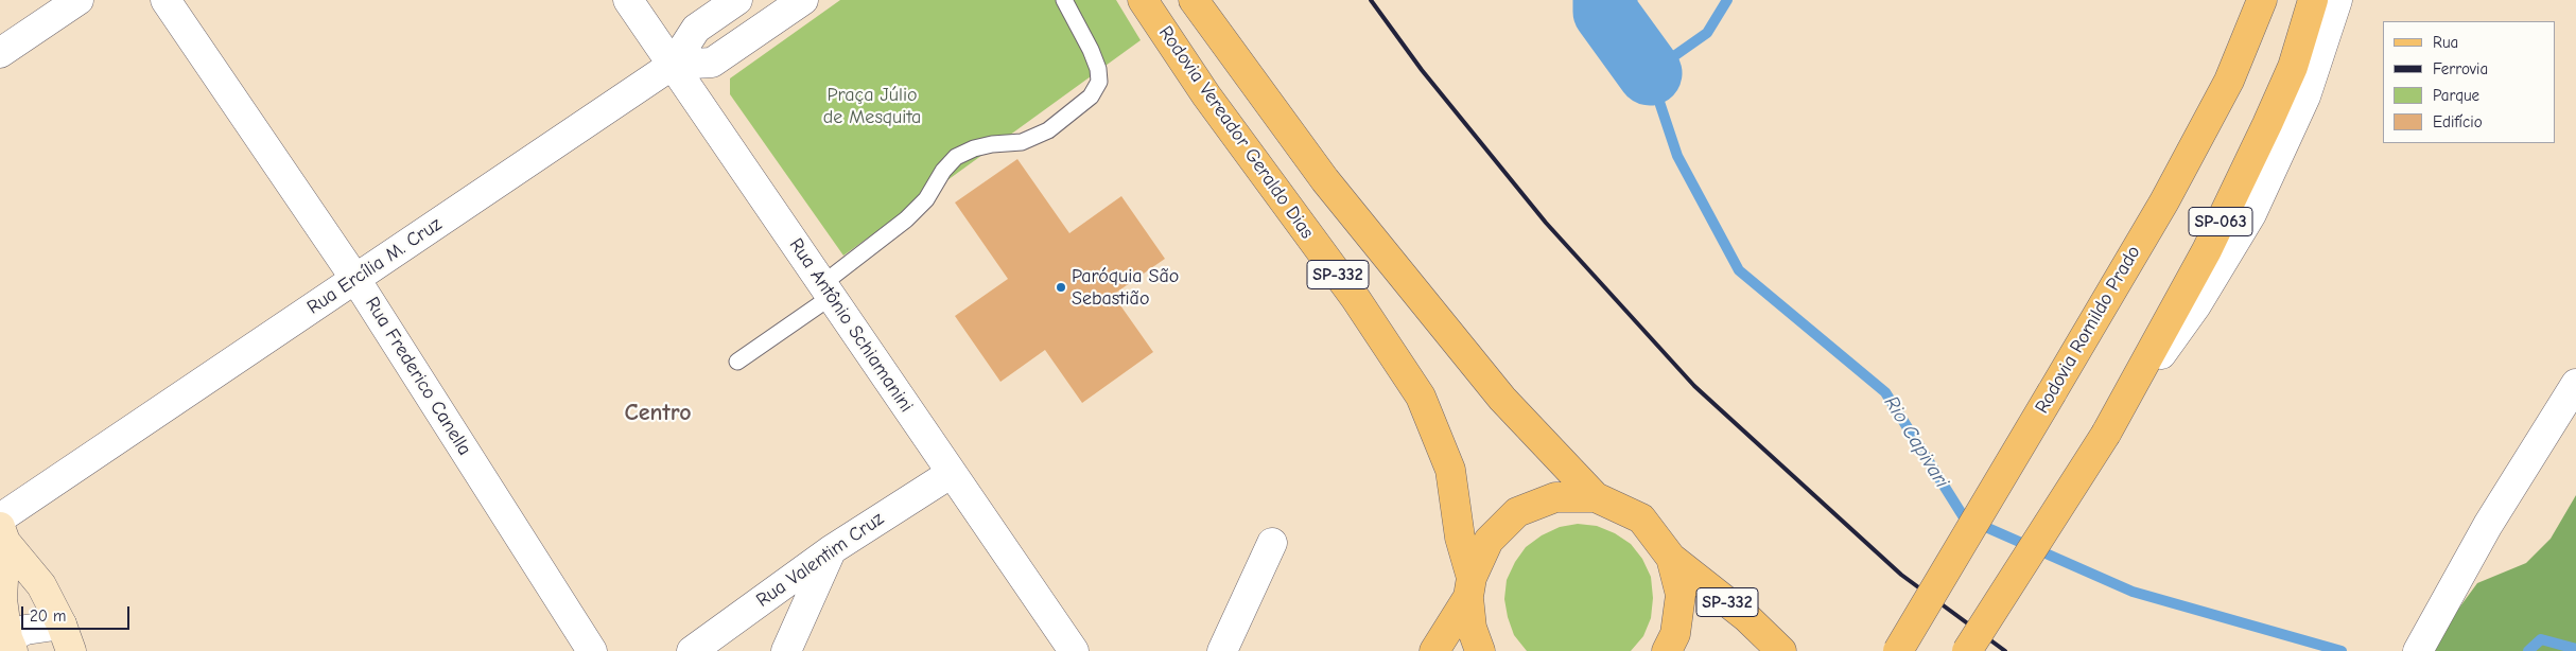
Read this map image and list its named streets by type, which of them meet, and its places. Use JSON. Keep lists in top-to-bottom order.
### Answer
{
  "streets": {
    "main road": [
      "Rodovia Vereador Geraldo Dias",
      "SP-063",
      "SP-332",
      "Rodovia Romildo Prado"
    ],
    "street": [
      "Rua Ercília M. Cruz",
      "Rua Antônio Schiamanini",
      "Rua Frederico Canella",
      "Rua Valentim Cruz"
    ]
  },
  "crossings": [
    ["Rodovia Vereador Geraldo Dias", "SP-332"],
    ["Rua Ercília M. Cruz", "Rua Antônio Schiamanini"],
    ["Rua Ercília M. Cruz", "Rua Frederico Canella"],
    ["Rua Antônio Schiamanini", "Rua Valentim Cruz"]
  ],
  "districts": ["Centro"],
  "water": ["Rio Capivari"],
  "parks": ["Praça Júlio de Mesquita"],
  "places": ["Paróquia São Sebastião"],
  "legend": [
    "Rua",
    "Ferrovia",
    "Parque",
    "Edifício"
  ],
  "scale_bar": "20 m"
}
